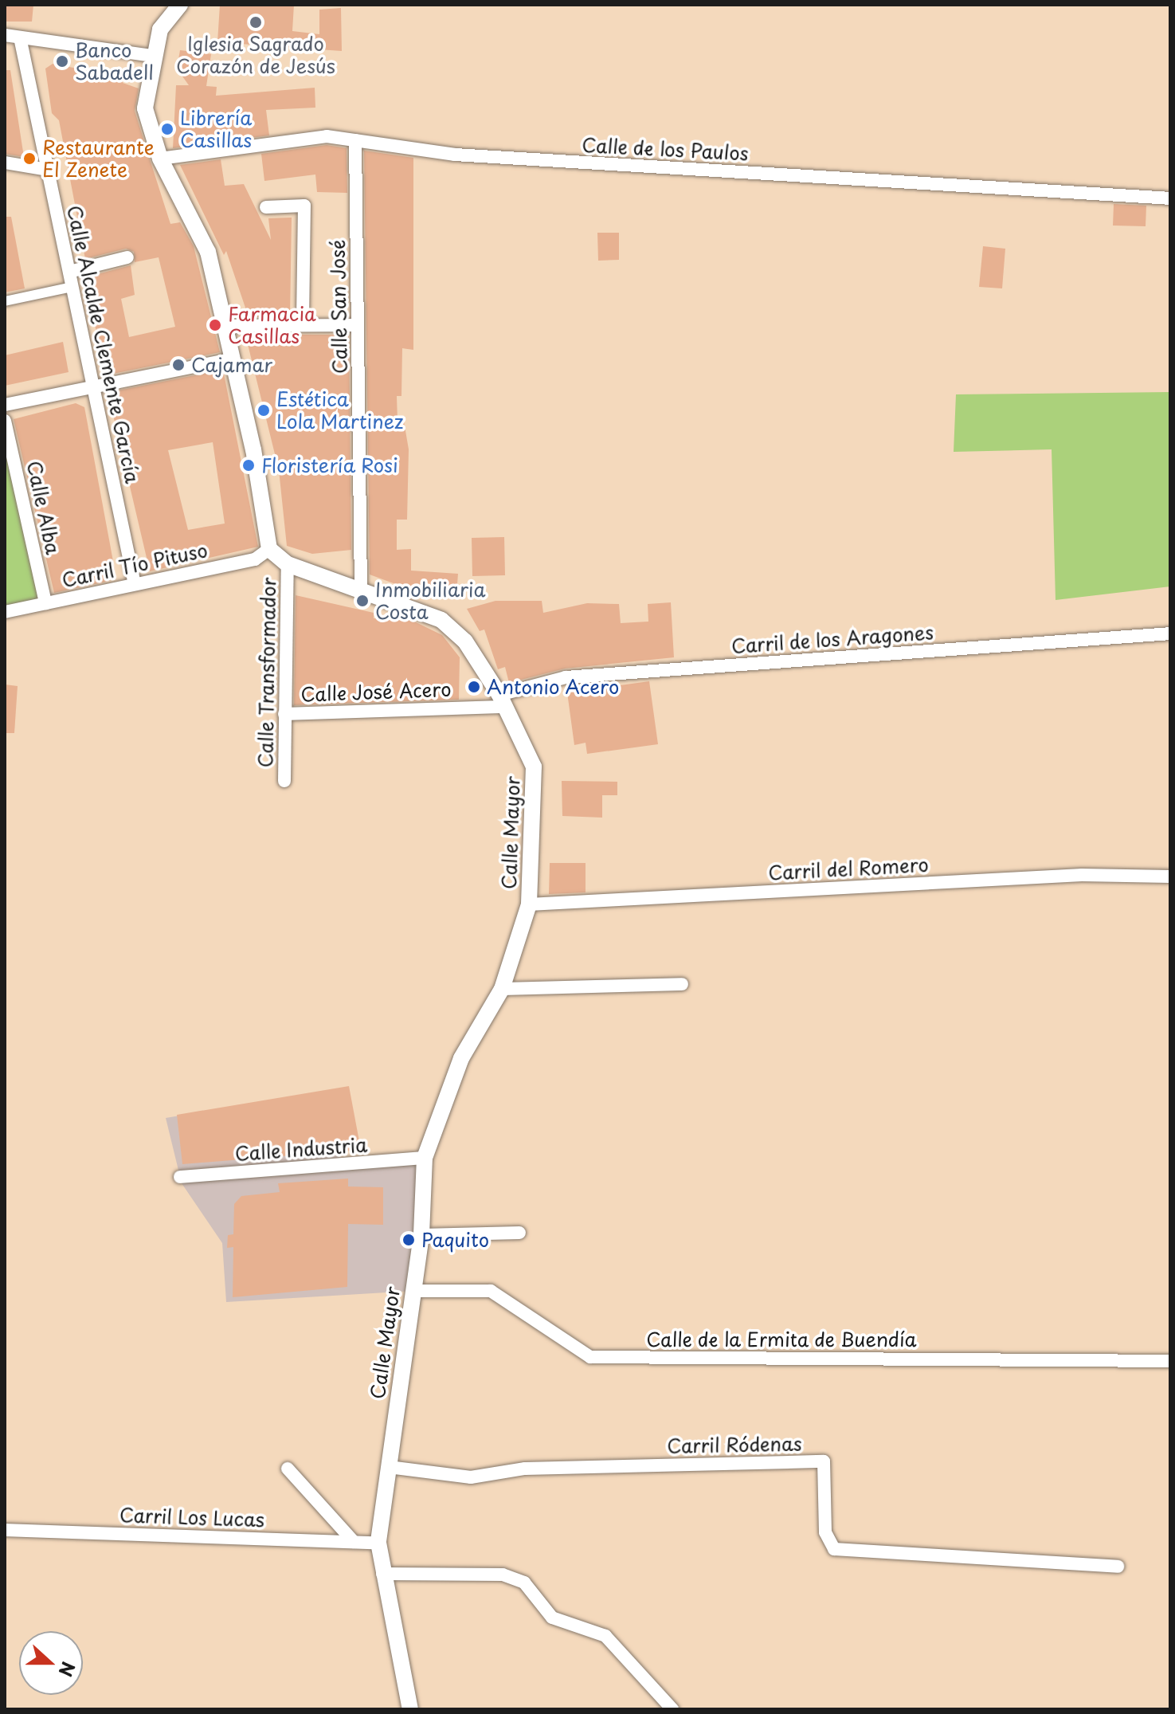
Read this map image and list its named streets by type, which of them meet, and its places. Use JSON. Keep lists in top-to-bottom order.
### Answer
{
  "streets": {
    "street": [
      "Calle de los Paulos",
      "Calle San José",
      "Calle Alcalde Clemente García",
      "Calle Alba",
      "Carril Tío Pituso",
      "Carril de los Aragones",
      "Calle Transformador",
      "Calle José Acero",
      "Calle Mayor",
      "Carril del Romero",
      "Calle Industria",
      "Calle de la Ermita de Buendía",
      "Carril Ródenas",
      "Carril Los Lucas"
    ]
  },
  "crossings": [
    ["Calle de los Paulos", "Calle San José"],
    ["Calle San José", "Calle Mayor"],
    ["Calle Alcalde Clemente García", "Carril Tío Pituso"],
    ["Calle Alba", "Carril Tío Pituso"],
    ["Carril Tío Pituso", "Calle Mayor"],
    ["Carril de los Aragones", "Calle José Acero"],
    ["Carril de los Aragones", "Calle Mayor"],
    ["Calle Transformador", "Calle José Acero"],
    ["Calle Transformador", "Calle Mayor"],
    ["Calle José Acero", "Calle Mayor"],
    ["Calle Mayor", "Carril del Romero"],
    ["Calle Mayor", "Calle Industria"],
    ["Calle Mayor", "Calle de la Ermita de Buendía"],
    ["Calle Mayor", "Carril Ródenas"],
    ["Calle Mayor", "Carril Los Lucas"]
  ],
  "places": [
    "Iglesia Sagrado Corazón de Jesús",
    "Banco Sabadell",
    "Librería Casillas",
    "Restaurante El Zenete",
    "Farmacia Casillas",
    "Cajamar",
    "Estética Lola Martinez",
    "Floristería Rosi",
    "Inmobiliaria Costa",
    "Antonio Acero",
    "Paquito"
  ],
  "north": "right"
}
